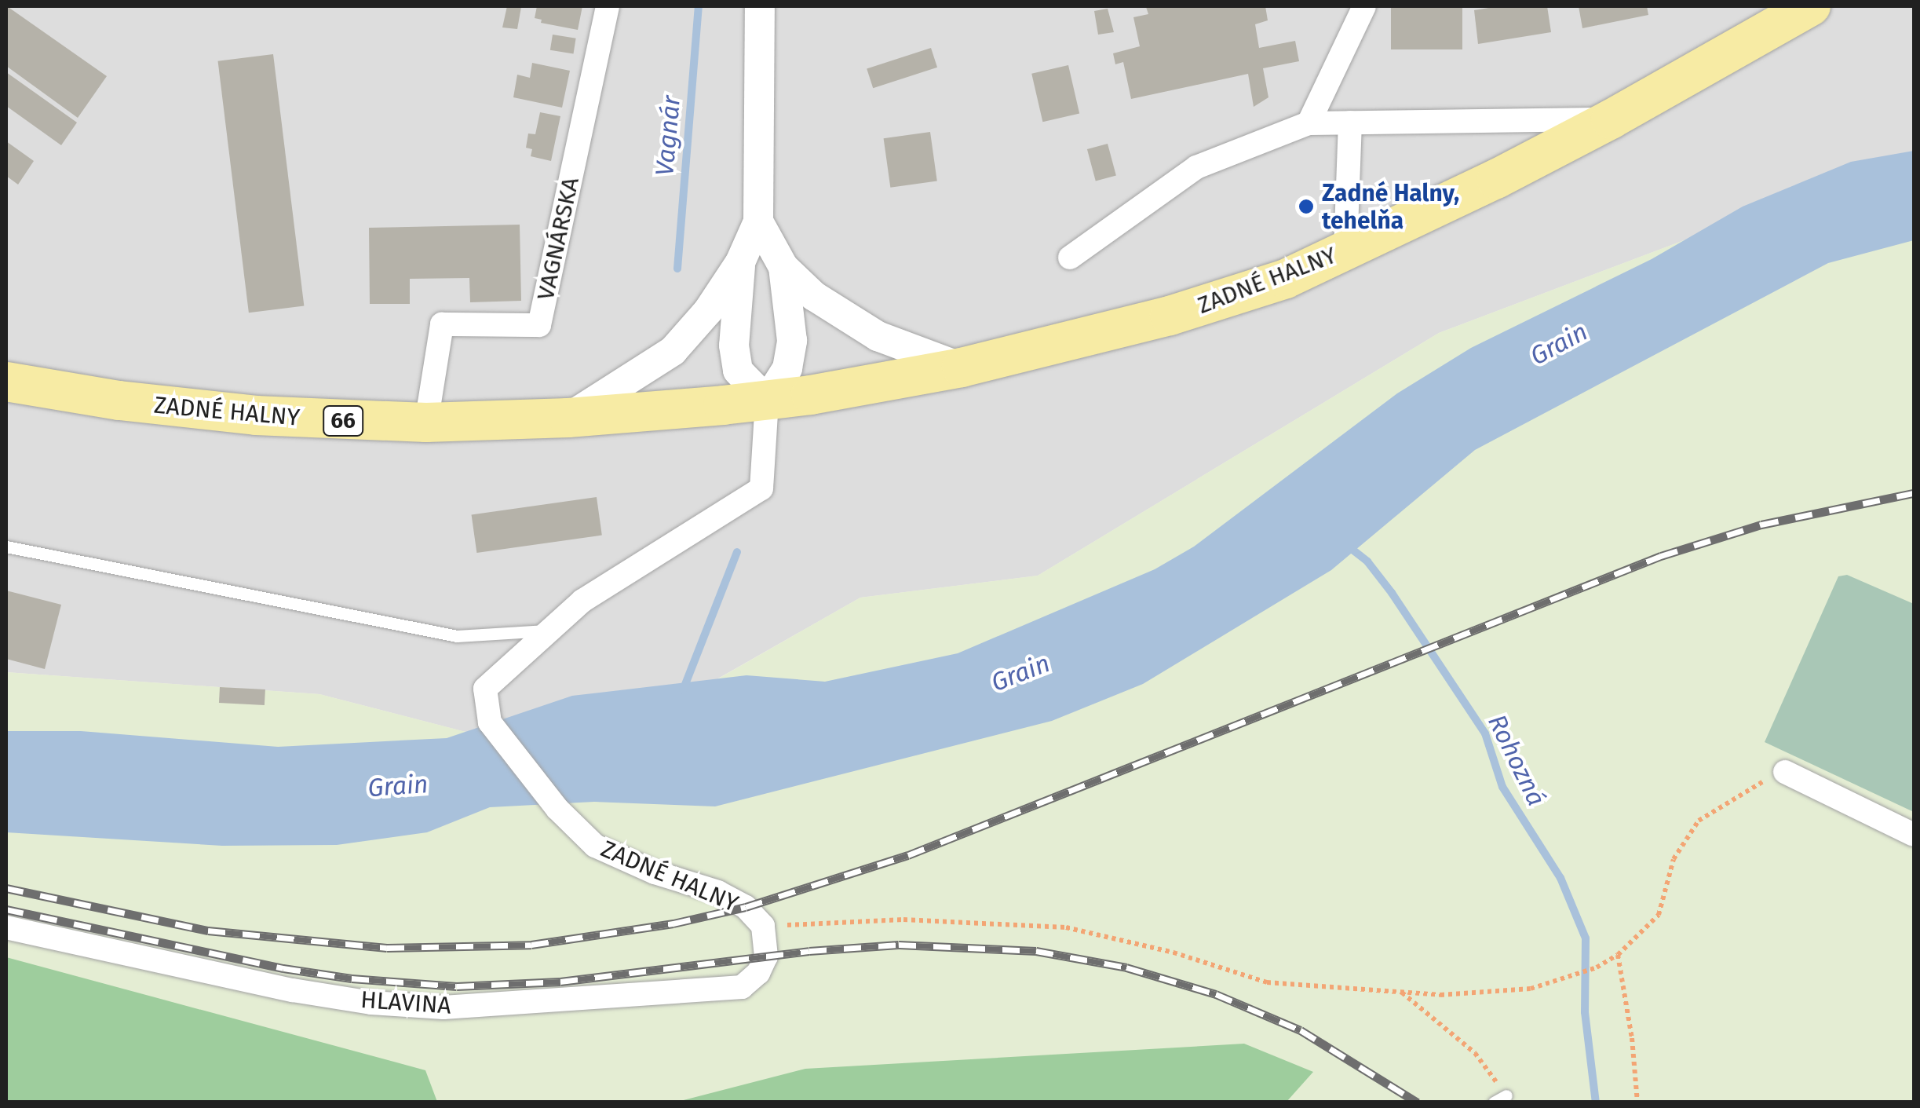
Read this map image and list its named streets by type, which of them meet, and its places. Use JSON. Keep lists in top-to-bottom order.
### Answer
{
  "streets": {
    "main road": ["ZADNÉ HALNY", "66"],
    "street": ["VAGNÁRSKA", "HLAVINA"]
  },
  "crossings": [
    ["VAGNÁRSKA", "ZADNÉ HALNY"],
    ["ZADNÉ HALNY", "HLAVINA"]
  ],
  "water": ["Vagnár", "Grain", "Rohozná"],
  "places": ["Zadné Halny, tehelňa"]
}
